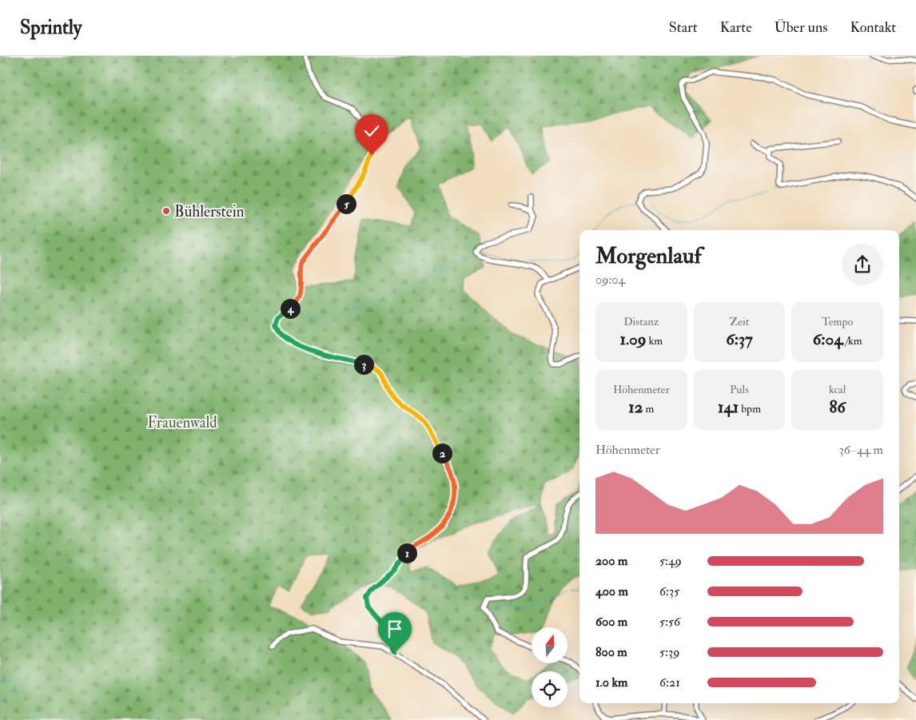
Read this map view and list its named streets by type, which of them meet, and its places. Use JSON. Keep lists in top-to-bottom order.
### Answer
{
  "parks": ["Frauenwald"],
  "places": ["Bühlerstein"],
  "north": "top",
  "page": {
    "header": "Sprintly",
    "nav": [
      "Start",
      "Karte",
      "Über uns",
      "Kontakt"
    ],
    "pins": [
      "5",
      "4",
      "3",
      "2",
      "1"
    ],
    "heading": ["Morgenlauf", "09:04"],
    "stats": [
      ["Distanz", "1.09 km"],
      ["Zeit", "6:37"],
      ["Tempo", "6:04 /km"],
      ["Höhenmeter", "12 m"],
      ["Puls", "141 bpm"],
      ["kcal", "86"]
    ],
    "chart": ["Höhenmeter", "36–44 m"],
    "list": [
      {
        "name": "200 m",
        "note": "5:49"
      },
      {
        "name": "400 m",
        "note": "6:35"
      },
      {
        "name": "600 m",
        "note": "5:56"
      },
      {
        "name": "800 m",
        "note": "5:39"
      },
      {
        "name": "1.0 km",
        "note": "6:21"
      }
    ]
  }
}
